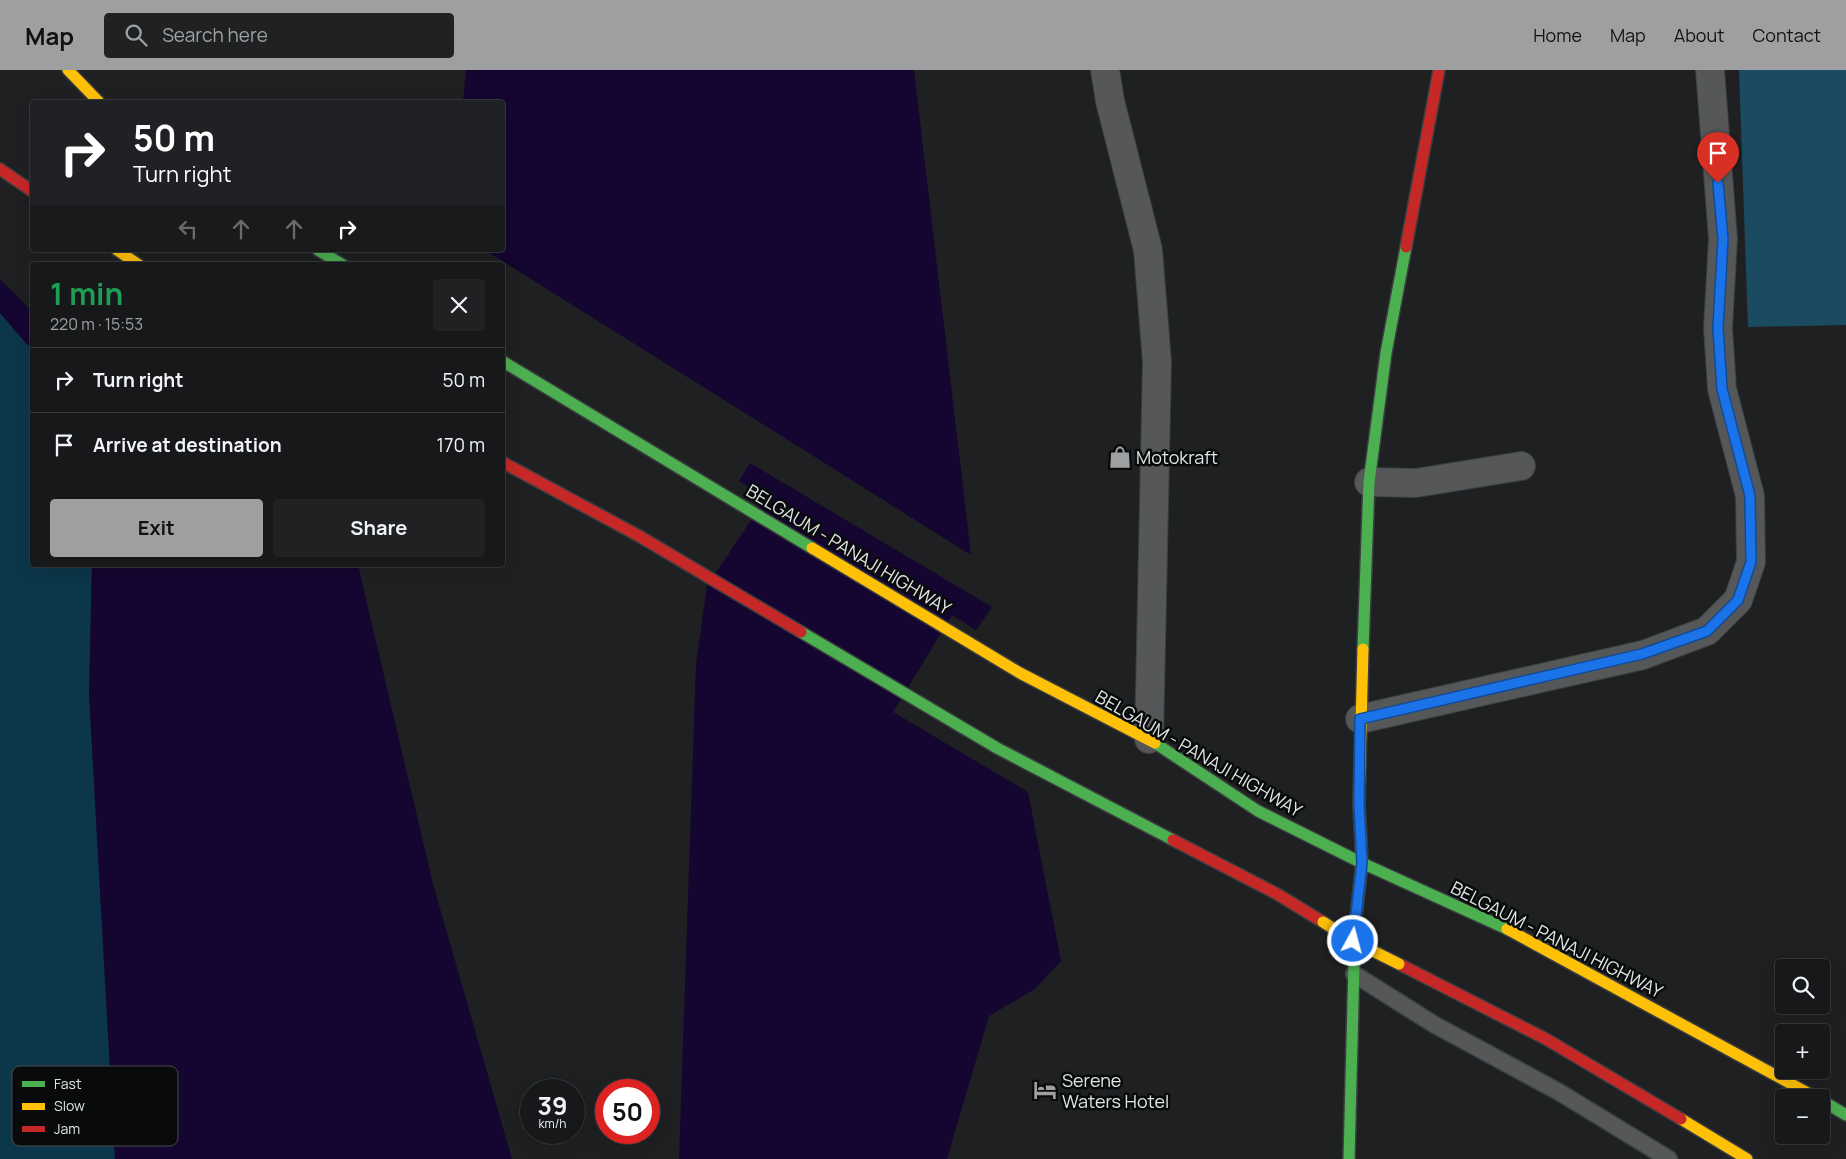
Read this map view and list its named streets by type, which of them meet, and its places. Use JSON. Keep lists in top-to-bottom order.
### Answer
{
  "streets": {
    "main road": ["BELGAUM - PANAJI HIGHWAY"]
  },
  "places": {
    "shop": ["Motokraft"],
    "hotel": ["Serene Waters Hotel"]
  },
  "legend": ["Fast", "Slow", "Jam"],
  "page": {
    "header": "Map",
    "search": "Search here",
    "nav": [
      "Home",
      "Map",
      "About",
      "Contact"
    ],
    "turn": ["50 m", "Turn right"],
    "heading": ["1 min", "220 m · 15:53"],
    "list": [
      {
        "name": "Turn right",
        "value": "50 m"
      },
      {
        "name": "Arrive at destination",
        "value": "170 m"
      }
    ],
    "buttons": ["Exit", "Share"],
    "map_buttons": ["+", "−"],
    "speed": "39 km/h",
    "limit": "50"
  }
}
